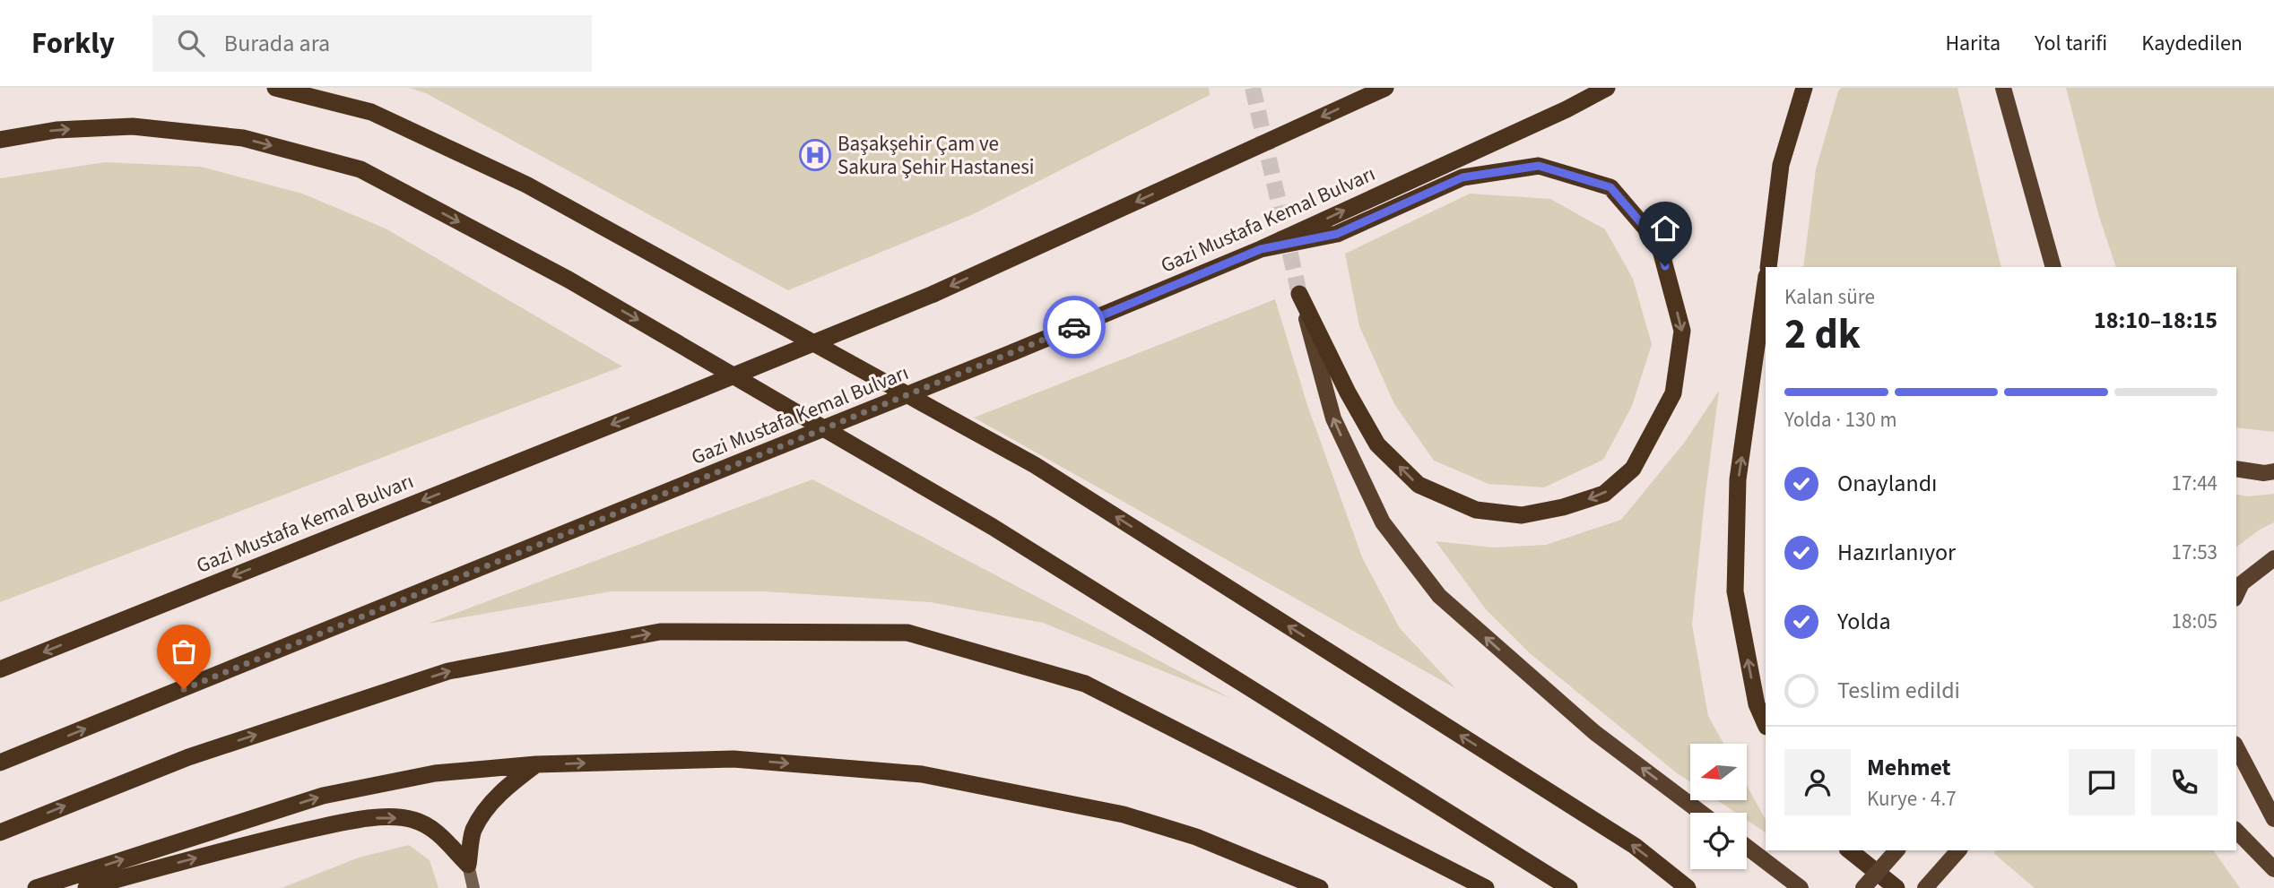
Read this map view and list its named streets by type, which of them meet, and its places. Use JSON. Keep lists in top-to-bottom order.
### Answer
{
  "streets": {
    "highway": ["Gazi Mustafa Kemal Bulvarı"]
  },
  "places": {
    "hospital": ["Başakşehir Çam ve Sakura Şehir Hastanesi"]
  },
  "north": "left",
  "page": {
    "header": "Forkly",
    "search": "Burada ara",
    "nav": ["Harita", "Yol tarifi", "Kaydedilen"],
    "heading": ["2 dk", "Kalan süre", "18:10–18:15"],
    "panel": ["Mehmet", "Kurye · 4.7"],
    "bar": "Yolda · 130 m",
    "list": [
      ["Onaylandı", "17:44"],
      ["Hazırlanıyor", "17:53"],
      ["Yolda", "18:05"],
      "Teslim edildi"
    ]
  }
}
